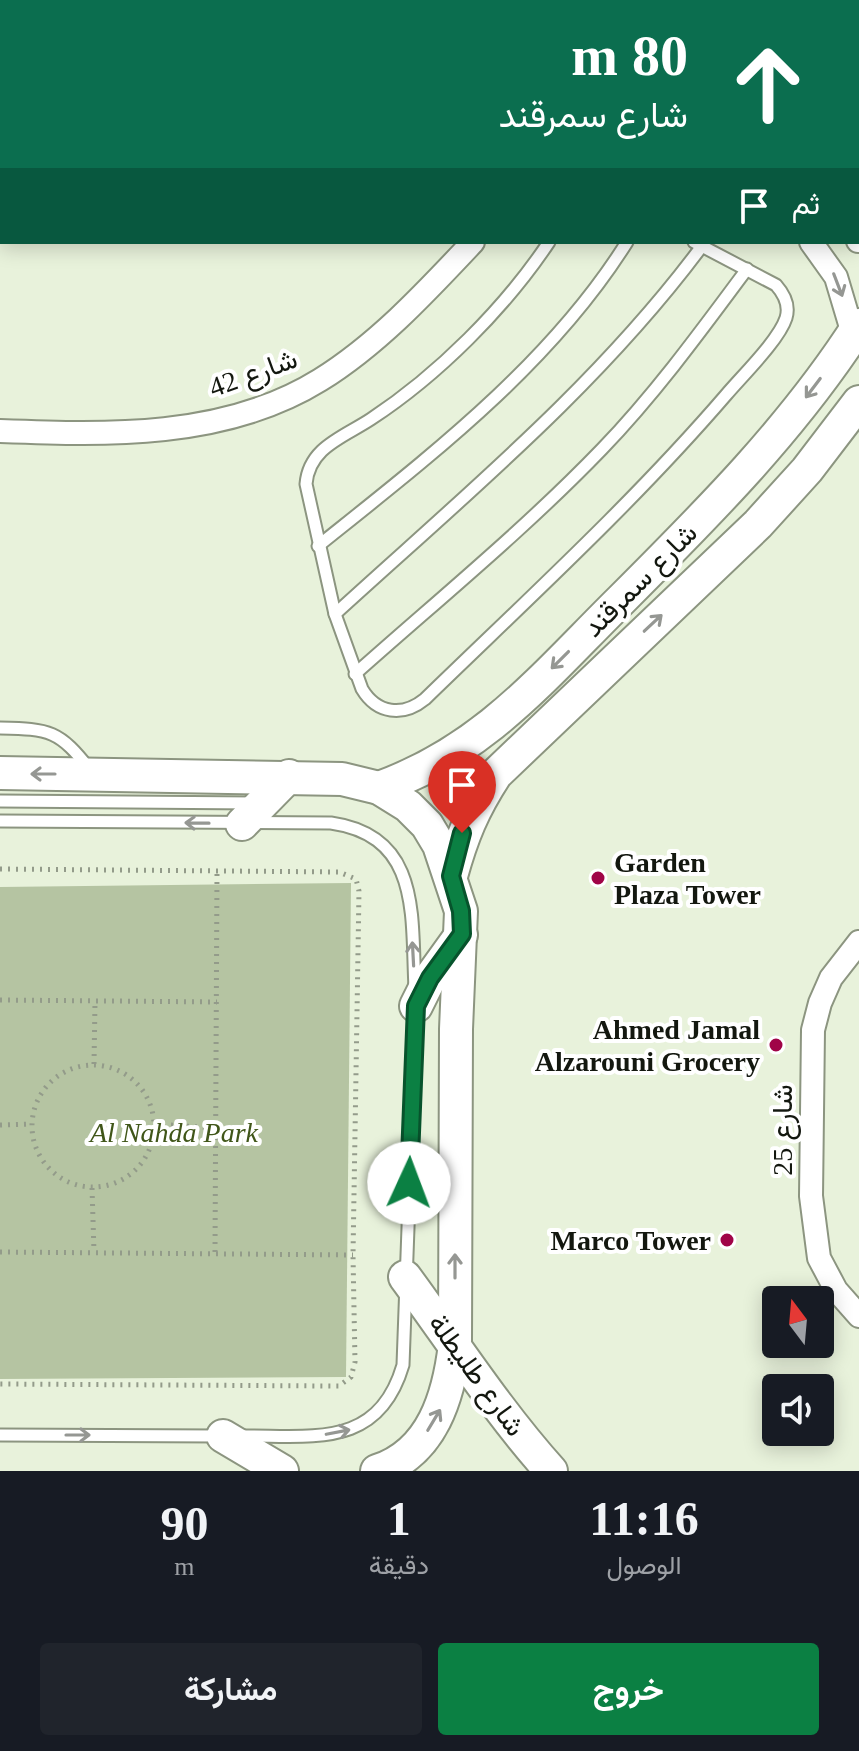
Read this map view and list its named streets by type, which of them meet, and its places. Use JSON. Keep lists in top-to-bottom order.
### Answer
{
  "streets": {
    "street": [
      "شارع 42",
      "شارع سمرقند",
      "شارع 25",
      "شارع طليطلة"
    ]
  },
  "parks": ["Al Nahda Park"],
  "places": ["Garden Plaza Tower", "Ahmed Jamal Alzarouni Grocery", "Marco Tower"],
  "north": "top",
  "page": {
    "turn": ["80 m", "شارع سمرقند"],
    "then": "ثم",
    "eta": [
      "11:16",
      "الوصول",
      "1",
      "دقيقة",
      "90",
      "m"
    ],
    "buttons": ["خروج", "مشاركة"]
  }
}
